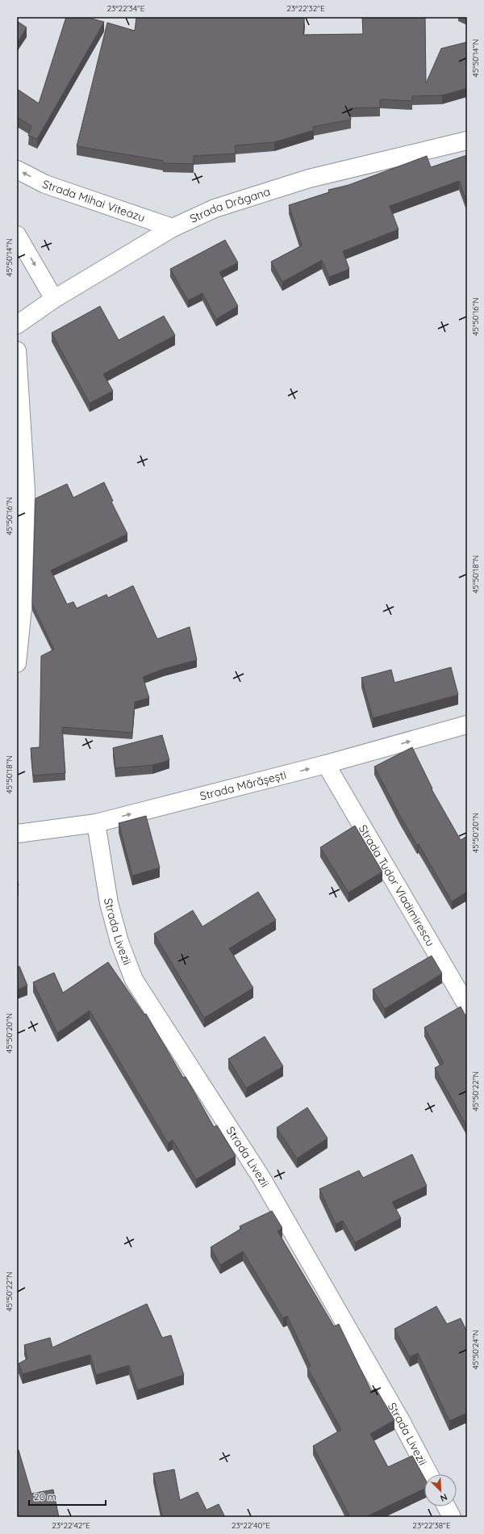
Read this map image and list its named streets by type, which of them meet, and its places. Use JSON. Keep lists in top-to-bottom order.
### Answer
{
  "streets": {
    "street": [
      "Strada Mihai Viteazu",
      "Strada Drăgana",
      "Strada Mărășești",
      "Strada Tudor Vladimirescu",
      "Strada Livezii"
    ]
  },
  "crossings": [
    ["Strada Mihai Viteazu", "Strada Drăgana"],
    ["Strada Mărășești", "Strada Tudor Vladimirescu"],
    ["Strada Mărășești", "Strada Livezii"]
  ],
  "one_way": ["Strada Mihai Viteazu", "Strada Mărășești"],
  "scale_bar": "20 m",
  "north": "bottom right",
  "coordinates": [
    "23°22'34\"E",
    "23°22'32\"E",
    "45°50'14\"N",
    "45°50'16\"N",
    "45°50'18\"N",
    "45°50'20\"N",
    "45°50'22\"N",
    "45°50'24\"N",
    "23°22'42\"E",
    "23°22'40\"E",
    "23°22'38\"E"
  ]
}
